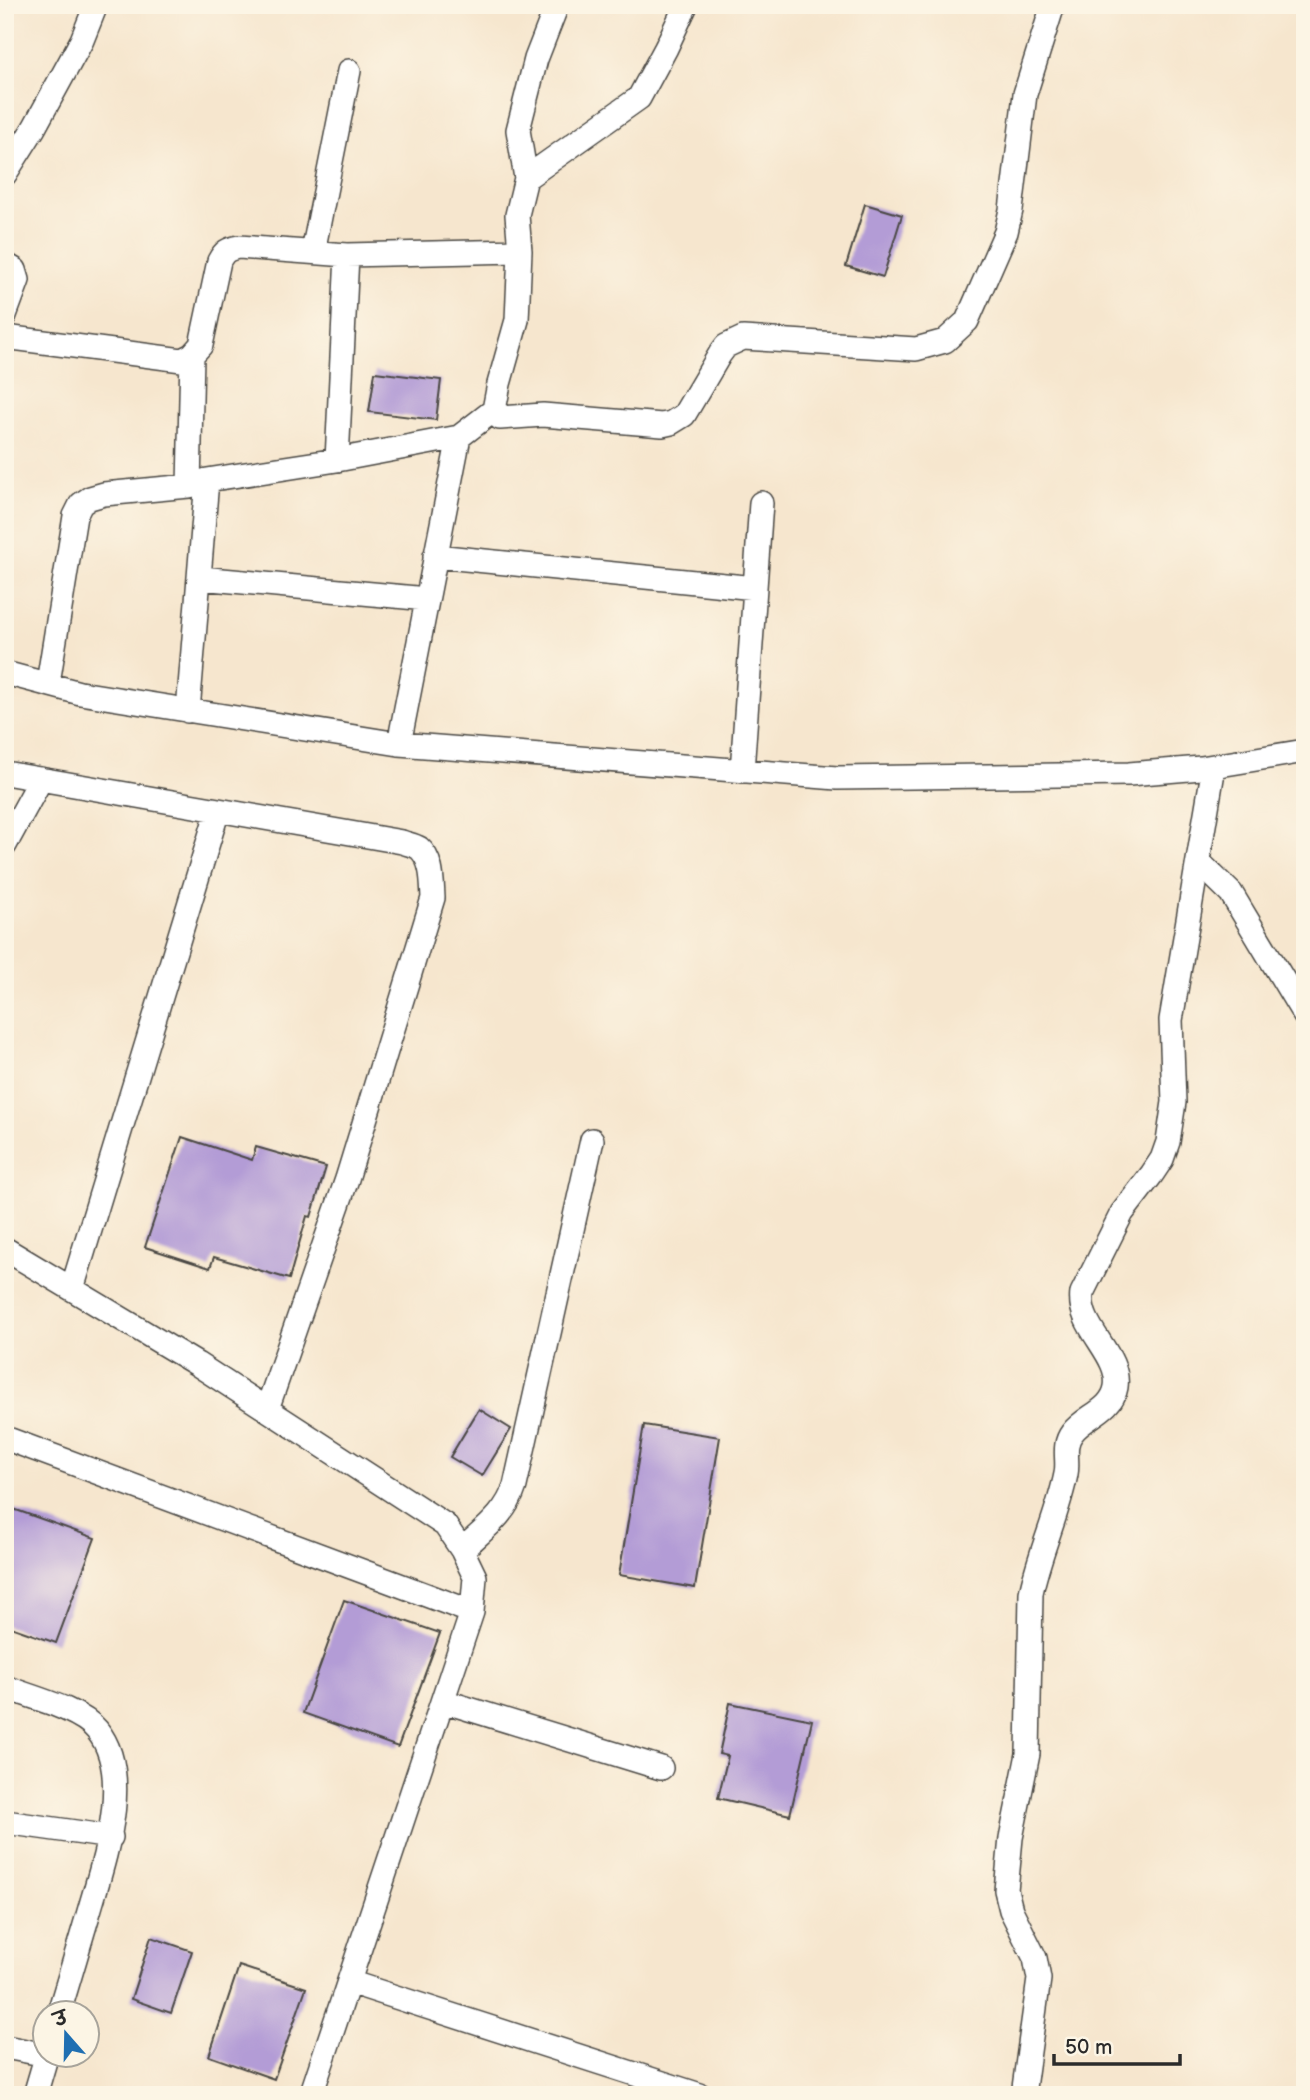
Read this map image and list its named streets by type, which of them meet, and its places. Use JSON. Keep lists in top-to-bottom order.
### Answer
{
  "scale_bar": "50 m",
  "north": "top"
}
